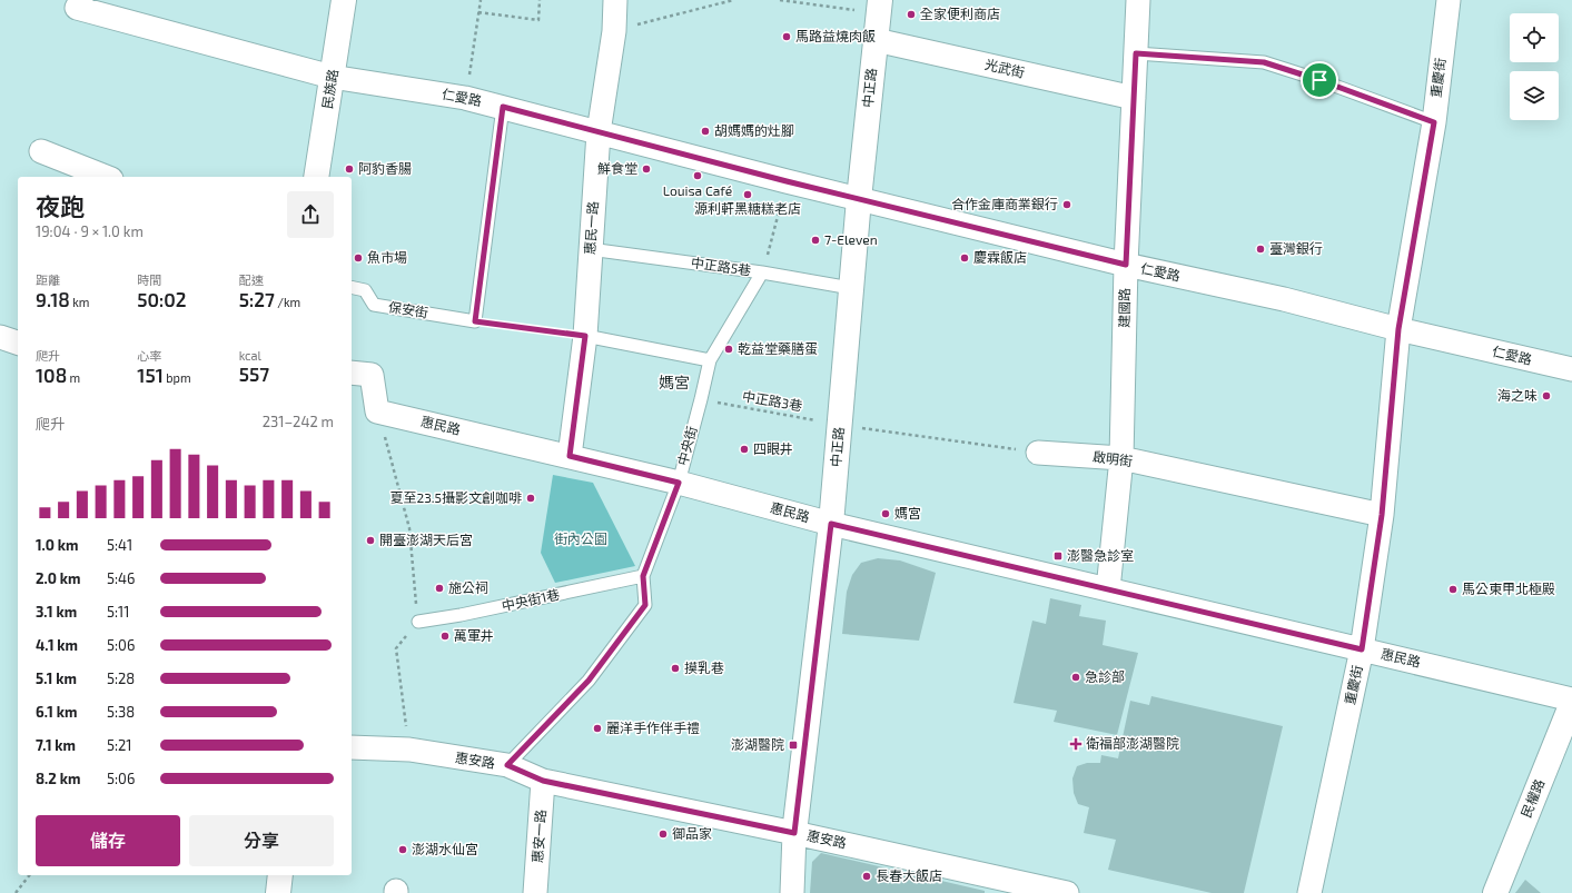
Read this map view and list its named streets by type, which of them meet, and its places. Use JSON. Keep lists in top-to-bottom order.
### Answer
{
  "streets": {
    "main road": ["中正路", "民族路", "民權路"],
    "street": [
      "光武街",
      "重慶街",
      "仁愛路",
      "惠民一路",
      "建國路",
      "惠民路",
      "啟明街",
      "惠安路",
      "惠安一路"
    ],
    "lane": [
      "中正路5巷",
      "保安街",
      "中央街",
      "中央街1巷"
    ],
    "path": ["中正路3巷"]
  },
  "crossings": [
    ["光武街", "中正路"],
    ["光武街", "建國路"],
    ["重慶街", "仁愛路"],
    ["重慶街", "惠民路"],
    ["重慶街", "啟明街"],
    ["中正路", "仁愛路"],
    ["中正路", "中正路5巷"],
    ["中正路", "中正路3巷"],
    ["中正路", "惠民路"],
    ["中正路", "惠安路"],
    ["民族路", "仁愛路"],
    ["仁愛路", "惠民一路"],
    ["仁愛路", "建國路"],
    ["惠民一路", "中正路5巷"],
    ["惠民一路", "惠民路"],
    ["中正路5巷", "中央街"],
    ["建國路", "惠民路"],
    ["建國路", "啟明街"],
    ["中正路3巷", "中央街"],
    ["惠民路", "中央街"],
    ["惠民路", "民權路"],
    ["中央街", "中央街1巷"],
    ["中央街", "惠安路"],
    ["惠安路", "惠安一路"]
  ],
  "districts": ["媽宮"],
  "parks": ["街內公園"],
  "places": {
    "other": [
      "全家便利商店",
      "馬路益燒肉飯",
      "胡媽媽的灶腳",
      "阿豹香腸",
      "鮮食堂",
      "Louisa Café",
      "源利軒黑糖糕老店",
      "合作金庫商業銀行",
      "7-Eleven",
      "臺灣銀行",
      "魚市場",
      "慶霖飯店",
      "乾益堂藥膳蛋",
      "海之味",
      "四眼井",
      "夏至23.5攝影文創咖啡",
      "媽宮",
      "開臺澎湖天后宮",
      "施公祠",
      "馬公東甲北極殿",
      "萬軍井",
      "摸乳巷",
      "急診部",
      "麗洋手作伴手禮",
      "御品家",
      "澎湖水仙宮",
      "長春大飯店"
    ],
    "transit": ["澎醫急診室", "澎湖醫院"],
    "health": ["衛福部澎湖醫院"]
  },
  "page": {
    "heading": ["夜跑", "19:04 · 9 × 1.0 km"],
    "stats": [
      ["距離", "9.18 km"],
      ["時間", "50:02"],
      ["配速", "5:27 /km"],
      ["爬升", "108 m"],
      ["心率", "151 bpm"],
      ["kcal", "557"]
    ],
    "chart": ["爬升", "231–242 m"],
    "list": [
      {
        "name": "1.0 km",
        "note": "5:41"
      },
      {
        "name": "2.0 km",
        "note": "5:46"
      },
      {
        "name": "3.1 km",
        "note": "5:11"
      },
      {
        "name": "4.1 km",
        "note": "5:06"
      },
      {
        "name": "5.1 km",
        "note": "5:28"
      },
      {
        "name": "6.1 km",
        "note": "5:38"
      },
      {
        "name": "7.1 km",
        "note": "5:21"
      },
      {
        "name": "8.2 km",
        "note": "5:06"
      }
    ],
    "buttons": ["儲存", "分享"]
  }
}
